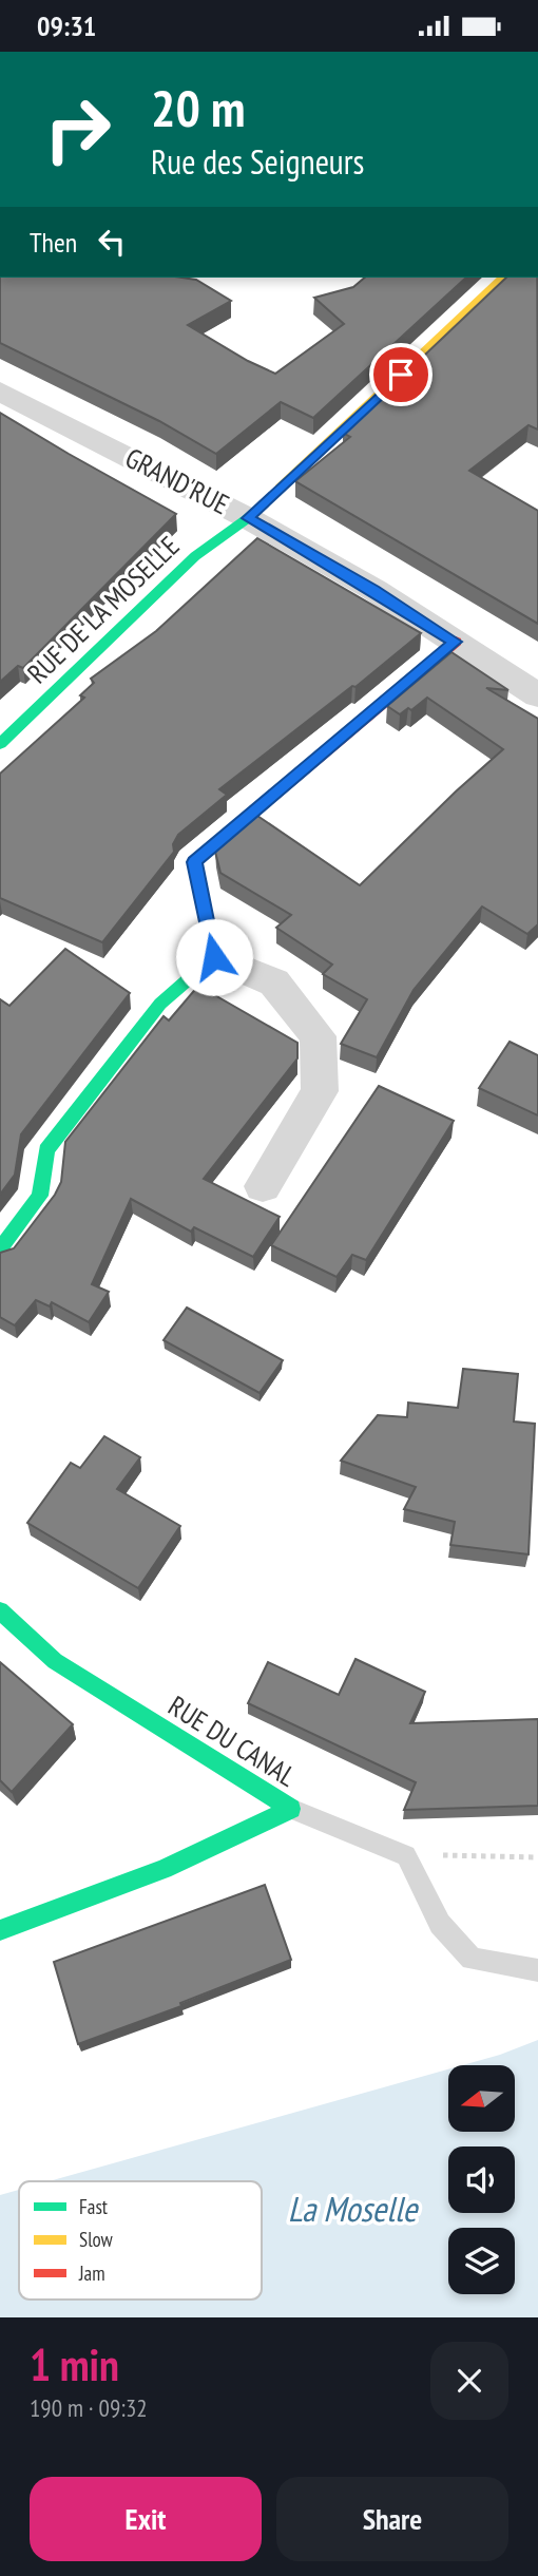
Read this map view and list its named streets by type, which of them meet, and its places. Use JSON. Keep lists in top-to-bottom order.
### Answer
{
  "streets": {
    "street": ["GRAND'RUE", "RUE DE LA MOSELLE", "RUE DU CANAL"]
  },
  "crossings": [
    ["GRAND'RUE", "RUE DE LA MOSELLE"]
  ],
  "water": ["La Moselle"],
  "legend": ["Fast", "Slow", "Jam"],
  "north": "left",
  "page": {
    "status": "09:31",
    "turn": ["20 m", "Rue des Seigneurs"],
    "then": "Then",
    "heading": ["1 min", "190 m · 09:32"],
    "buttons": ["Exit", "Share"]
  }
}
